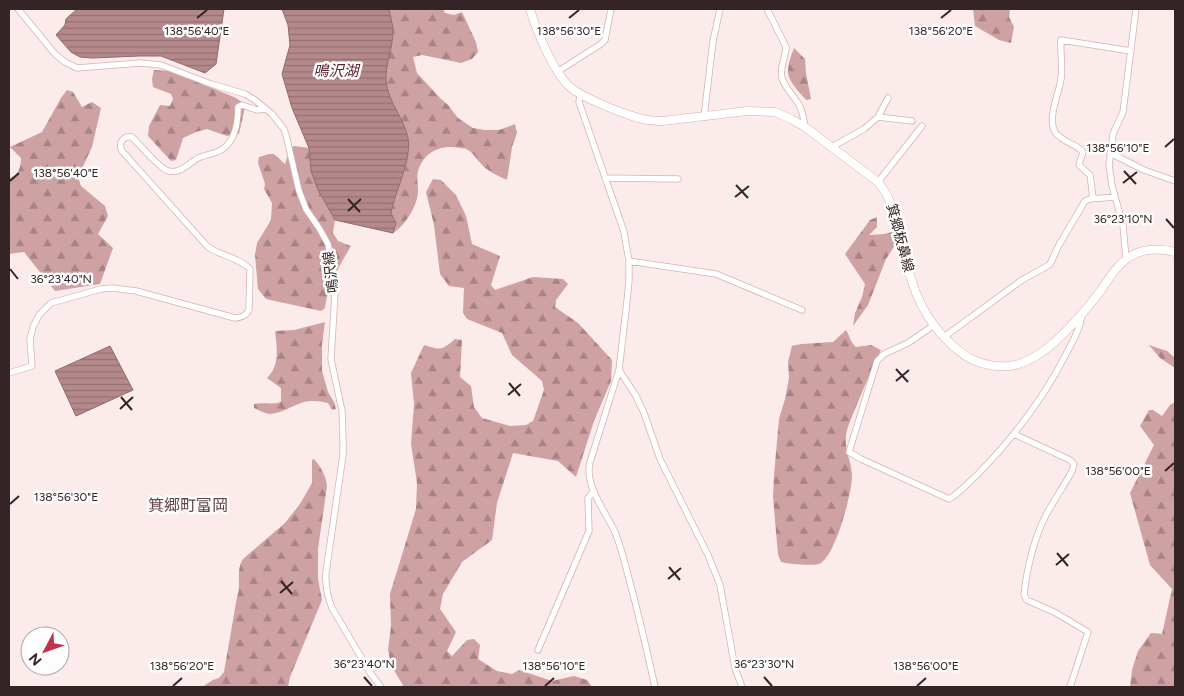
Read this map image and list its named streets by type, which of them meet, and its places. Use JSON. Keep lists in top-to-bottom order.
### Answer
{
  "streets": {
    "main road": ["箕郷板鼻線"],
    "street": ["鳴沢線"]
  },
  "districts": ["箕郷町富岡"],
  "water": ["鳴沢湖"],
  "north": "bottom left",
  "coordinates": [
    "138°56'40\"E",
    "138°56'30\"E",
    "138°56'20\"E",
    "138°56'10\"E",
    "36°23'10\"N",
    "36°23'40\"N",
    "138°56'00\"E",
    "36°23'30\"N"
  ]
}
